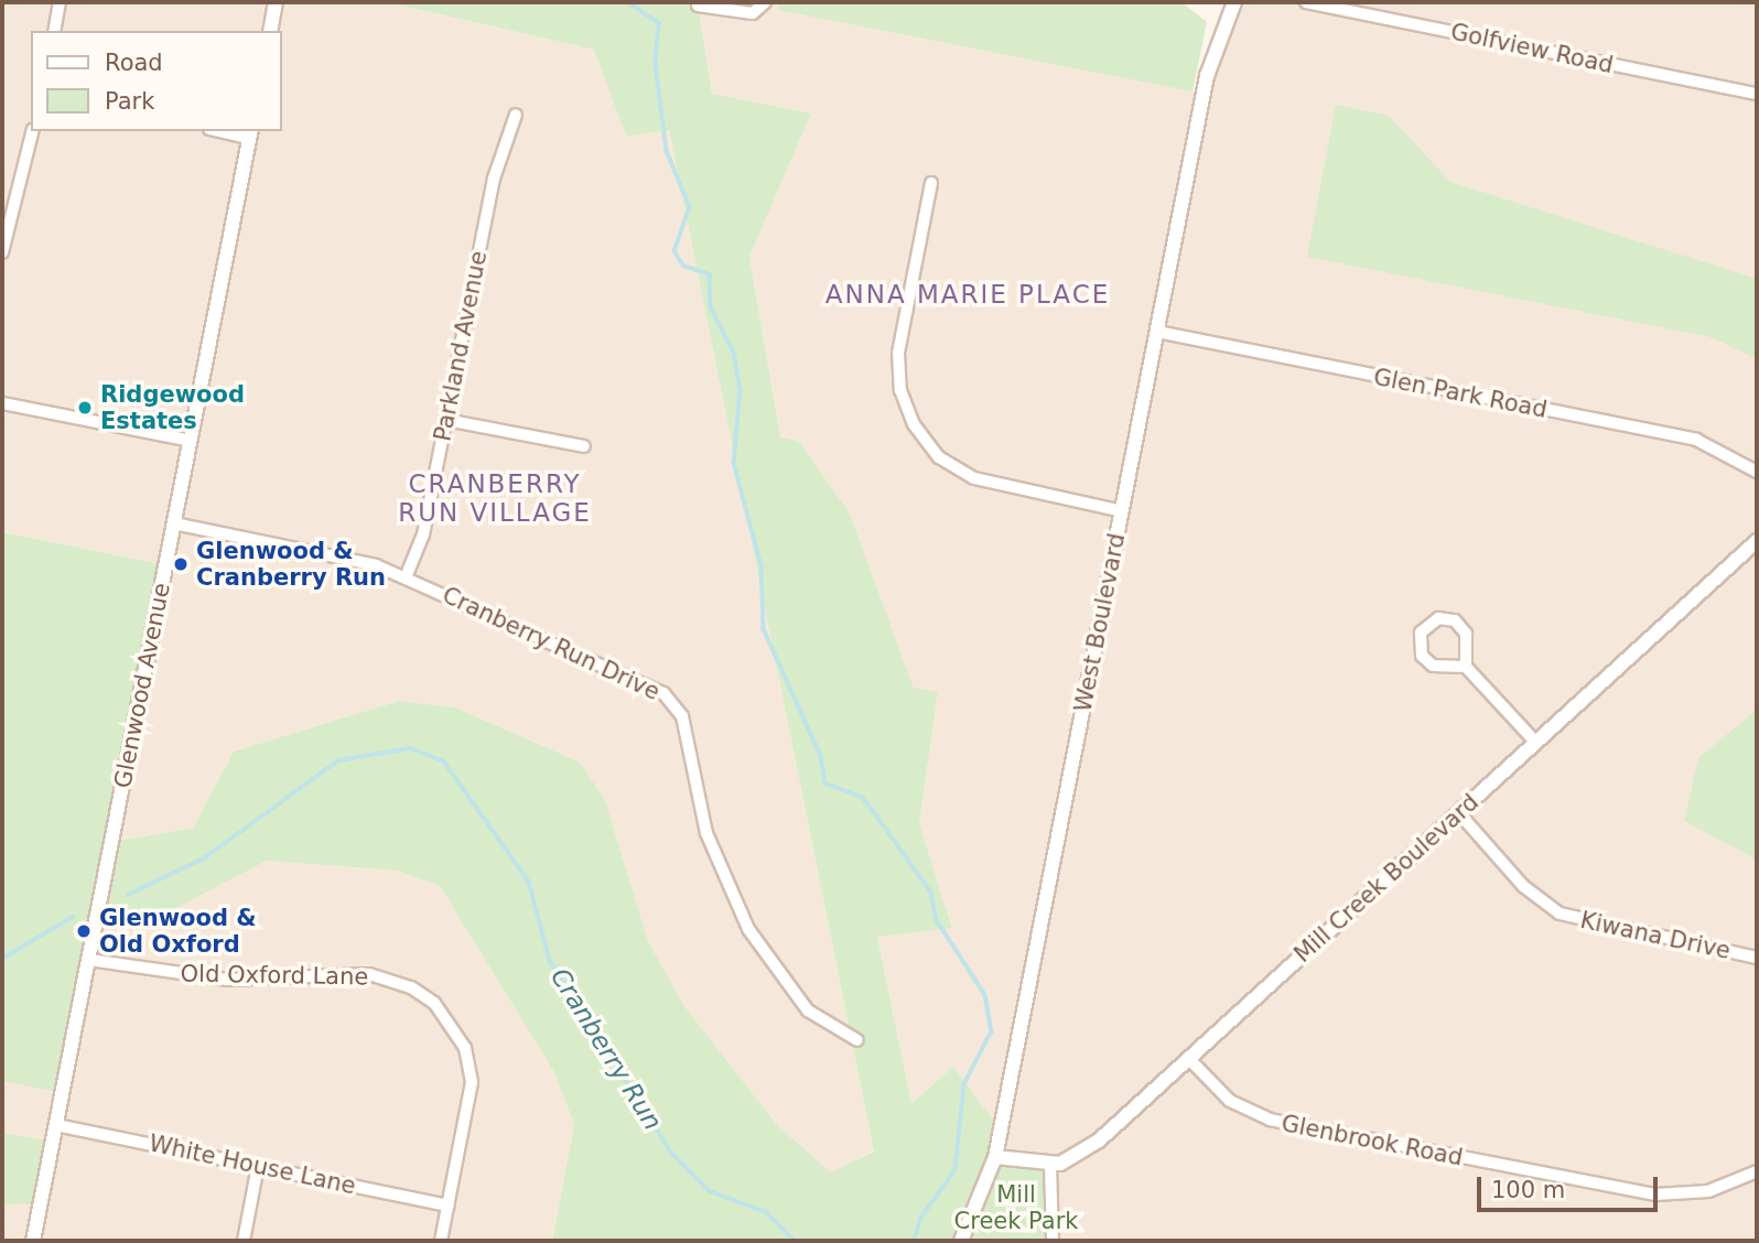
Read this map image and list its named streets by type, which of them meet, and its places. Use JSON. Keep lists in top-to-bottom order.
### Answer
{
  "streets": {
    "street": [
      "Golfview Road",
      "Parkland Avenue",
      "Glen Park Road",
      "West Boulevard",
      "Cranberry Run Drive",
      "Glenwood Avenue",
      "Mill Creek Boulevard",
      "Kiwana Drive",
      "Old Oxford Lane",
      "Glenbrook Road",
      "White House Lane"
    ]
  },
  "crossings": [
    ["Parkland Avenue", "Cranberry Run Drive"],
    ["Glen Park Road", "West Boulevard"],
    ["Cranberry Run Drive", "Glenwood Avenue"],
    ["Glenwood Avenue", "Old Oxford Lane"],
    ["Glenwood Avenue", "White House Lane"],
    ["Mill Creek Boulevard", "Kiwana Drive"],
    ["Mill Creek Boulevard", "Glenbrook Road"],
    ["Old Oxford Lane", "White House Lane"]
  ],
  "districts": ["ANNA MARIE PLACE", "CRANBERRY RUN VILLAGE"],
  "water": ["Cranberry Run"],
  "parks": ["Mill Creek Park"],
  "places": ["Ridgewood Estates", "Glenwood & Cranberry Run", "Glenwood & Old Oxford"],
  "legend": ["Road", "Park"],
  "scale_bar": "100 m"
}
